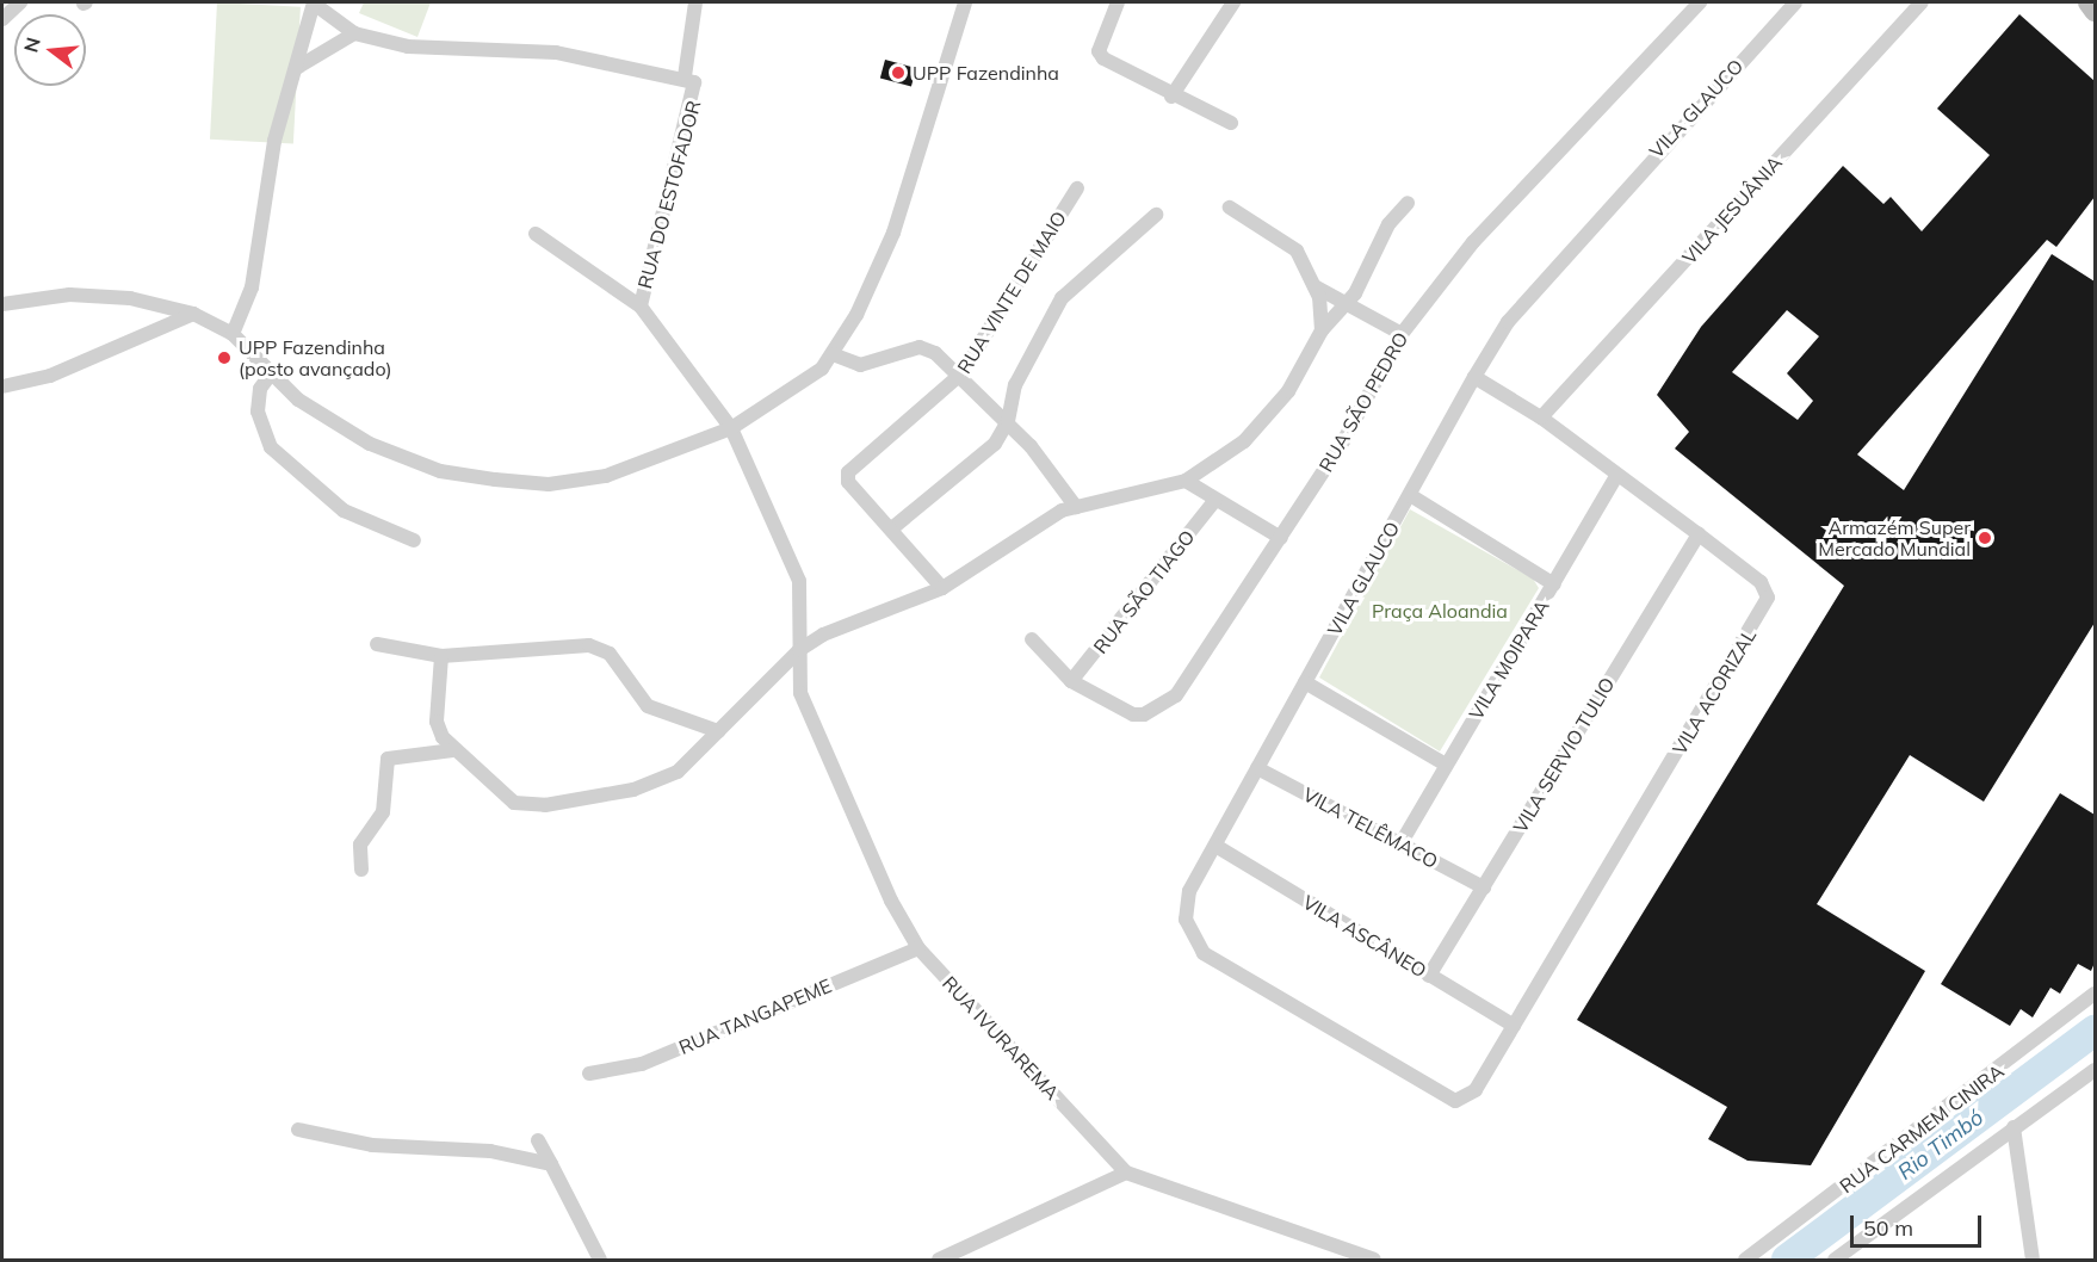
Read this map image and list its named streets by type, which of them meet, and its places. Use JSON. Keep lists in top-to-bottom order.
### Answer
{
  "streets": {
    "street": [
      "VILA GLAUCO",
      "RUA DO ESTOFADOR",
      "VILA JESUÂNIA",
      "RUA VINTE DE MAIO",
      "RUA SÃO PEDRO",
      "RUA SÃO TIAGO",
      "VILA MOIPARA",
      "VILA ACORIZAL",
      "VILA SERVIO TULIO",
      "VILA TELÊMACO",
      "VILA ASCÂNEO",
      "RUA TANGAPEME",
      "RUA IVURAREMA",
      "RUA CARMEM CINIRA"
    ]
  },
  "crossings": [
    ["VILA GLAUCO", "VILA ACORIZAL"],
    ["VILA GLAUCO", "VILA TELÊMACO"],
    ["VILA GLAUCO", "VILA ASCÂNEO"],
    ["RUA DO ESTOFADOR", "RUA IVURAREMA"],
    ["VILA JESUÂNIA", "VILA ACORIZAL"],
    ["RUA SÃO PEDRO", "RUA SÃO TIAGO"],
    ["VILA MOIPARA", "VILA ACORIZAL"],
    ["VILA MOIPARA", "VILA TELÊMACO"],
    ["VILA ACORIZAL", "VILA SERVIO TULIO"],
    ["VILA ACORIZAL", "VILA ASCÂNEO"],
    ["VILA SERVIO TULIO", "VILA TELÊMACO"],
    ["VILA SERVIO TULIO", "VILA ASCÂNEO"],
    ["RUA TANGAPEME", "RUA IVURAREMA"]
  ],
  "water": ["Rio Timbó"],
  "parks": ["Praça Aloandia"],
  "places": ["UPP Fazendinha", "UPP Fazendinha (posto avançado)", "Armazém Super Mercado Mundial"],
  "scale_bar": "50 m",
  "north": "left"
}
